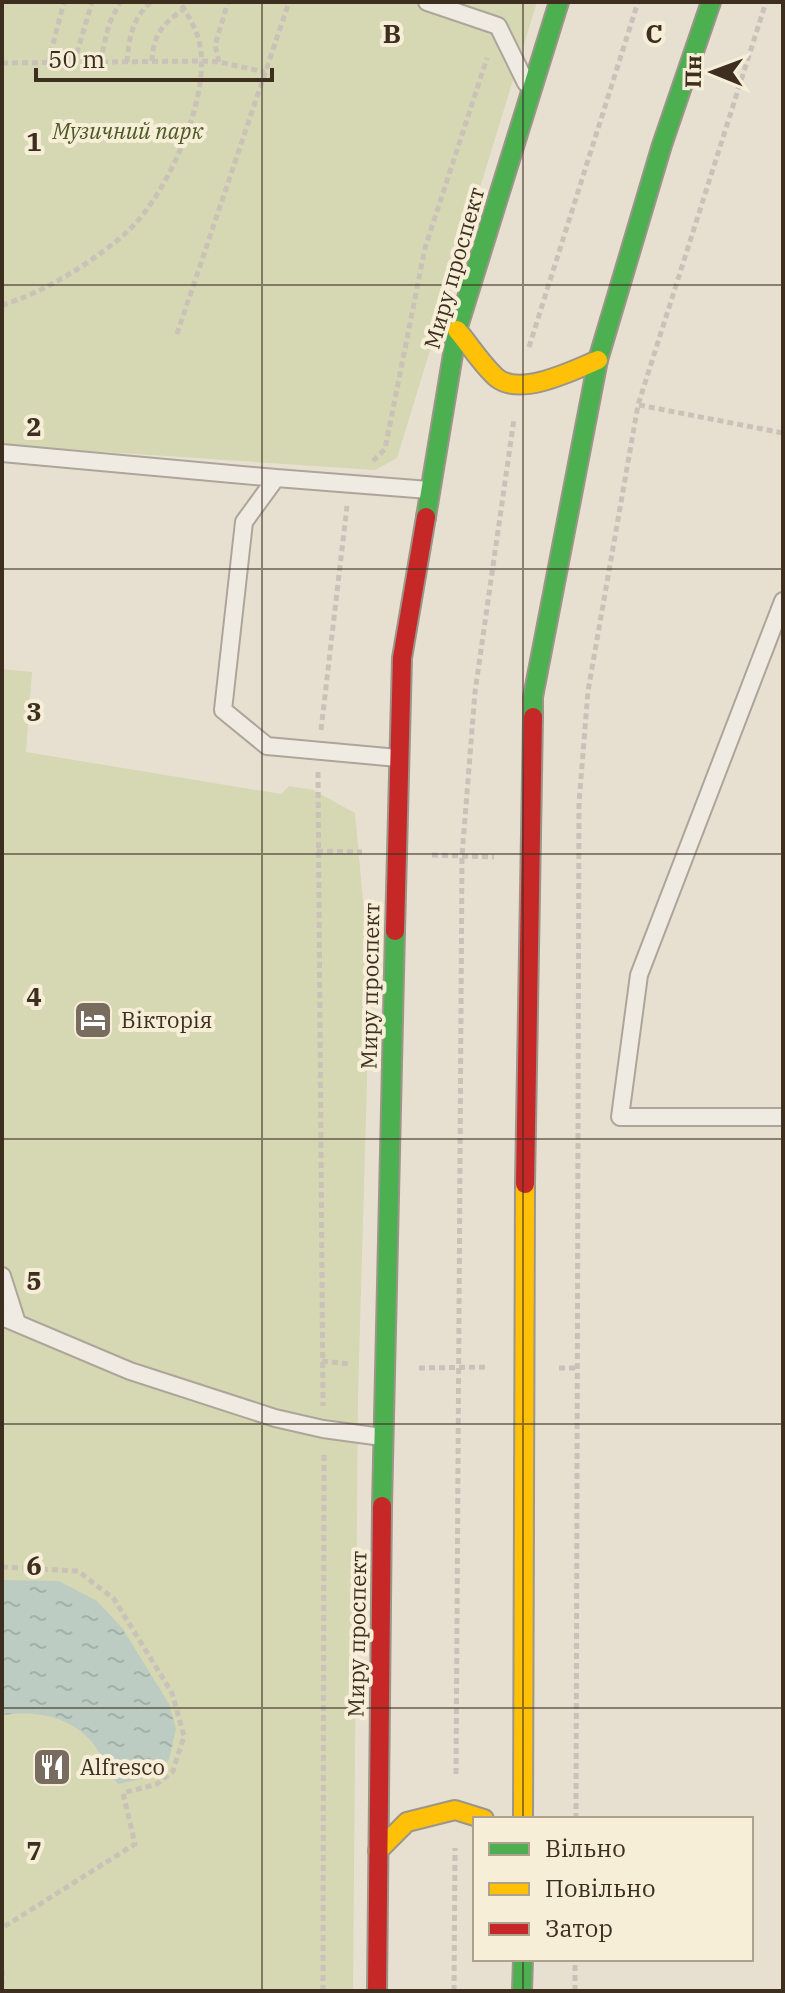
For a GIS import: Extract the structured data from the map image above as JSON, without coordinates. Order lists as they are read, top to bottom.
{
  "streets": {
    "main road": ["Миру проспект"]
  },
  "parks": ["Музичний парк"],
  "places": {
    "hotel": ["Вікторія"],
    "restaurant": ["Alfresco"]
  },
  "legend": ["Вільно", "Повільно", "Затор"],
  "scale_bar": "50 m",
  "north": "left",
  "grid": {
    "columns": ["B", "C"],
    "rows": [
      "1",
      "2",
      "3",
      "4",
      "5",
      "6",
      "7"
    ]
  }
}
